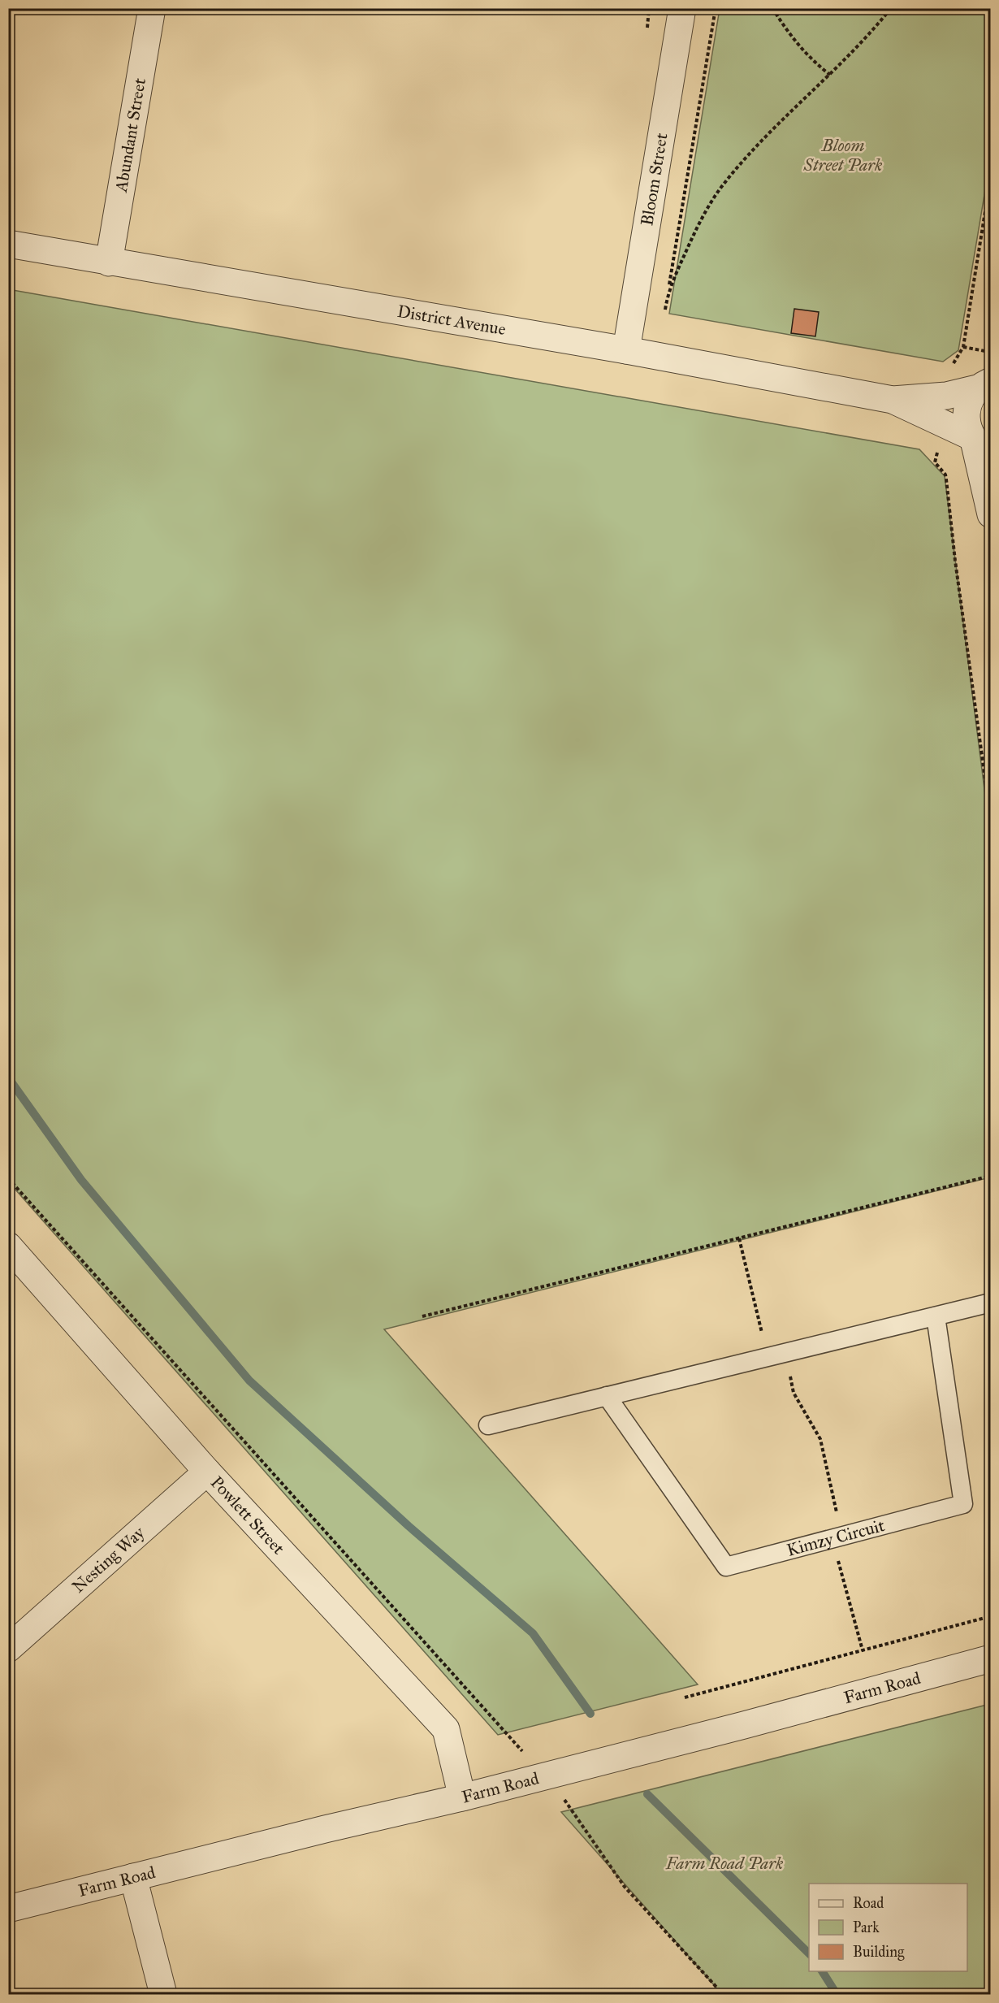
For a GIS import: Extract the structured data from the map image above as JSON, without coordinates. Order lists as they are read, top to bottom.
{
  "streets": {
    "street": [
      "Abundant Street",
      "Bloom Street",
      "District Avenue",
      "Powlett Street",
      "Nesting Way",
      "Farm Road"
    ],
    "lane": ["Kimzy Circuit"]
  },
  "crossings": [
    ["Abundant Street", "District Avenue"],
    ["Bloom Street", "District Avenue"],
    ["Powlett Street", "Nesting Way"],
    ["Powlett Street", "Farm Road"]
  ],
  "parks": ["Bloom Street Park", "Farm Road Park"],
  "legend": ["Road", "Park", "Building"]
}
